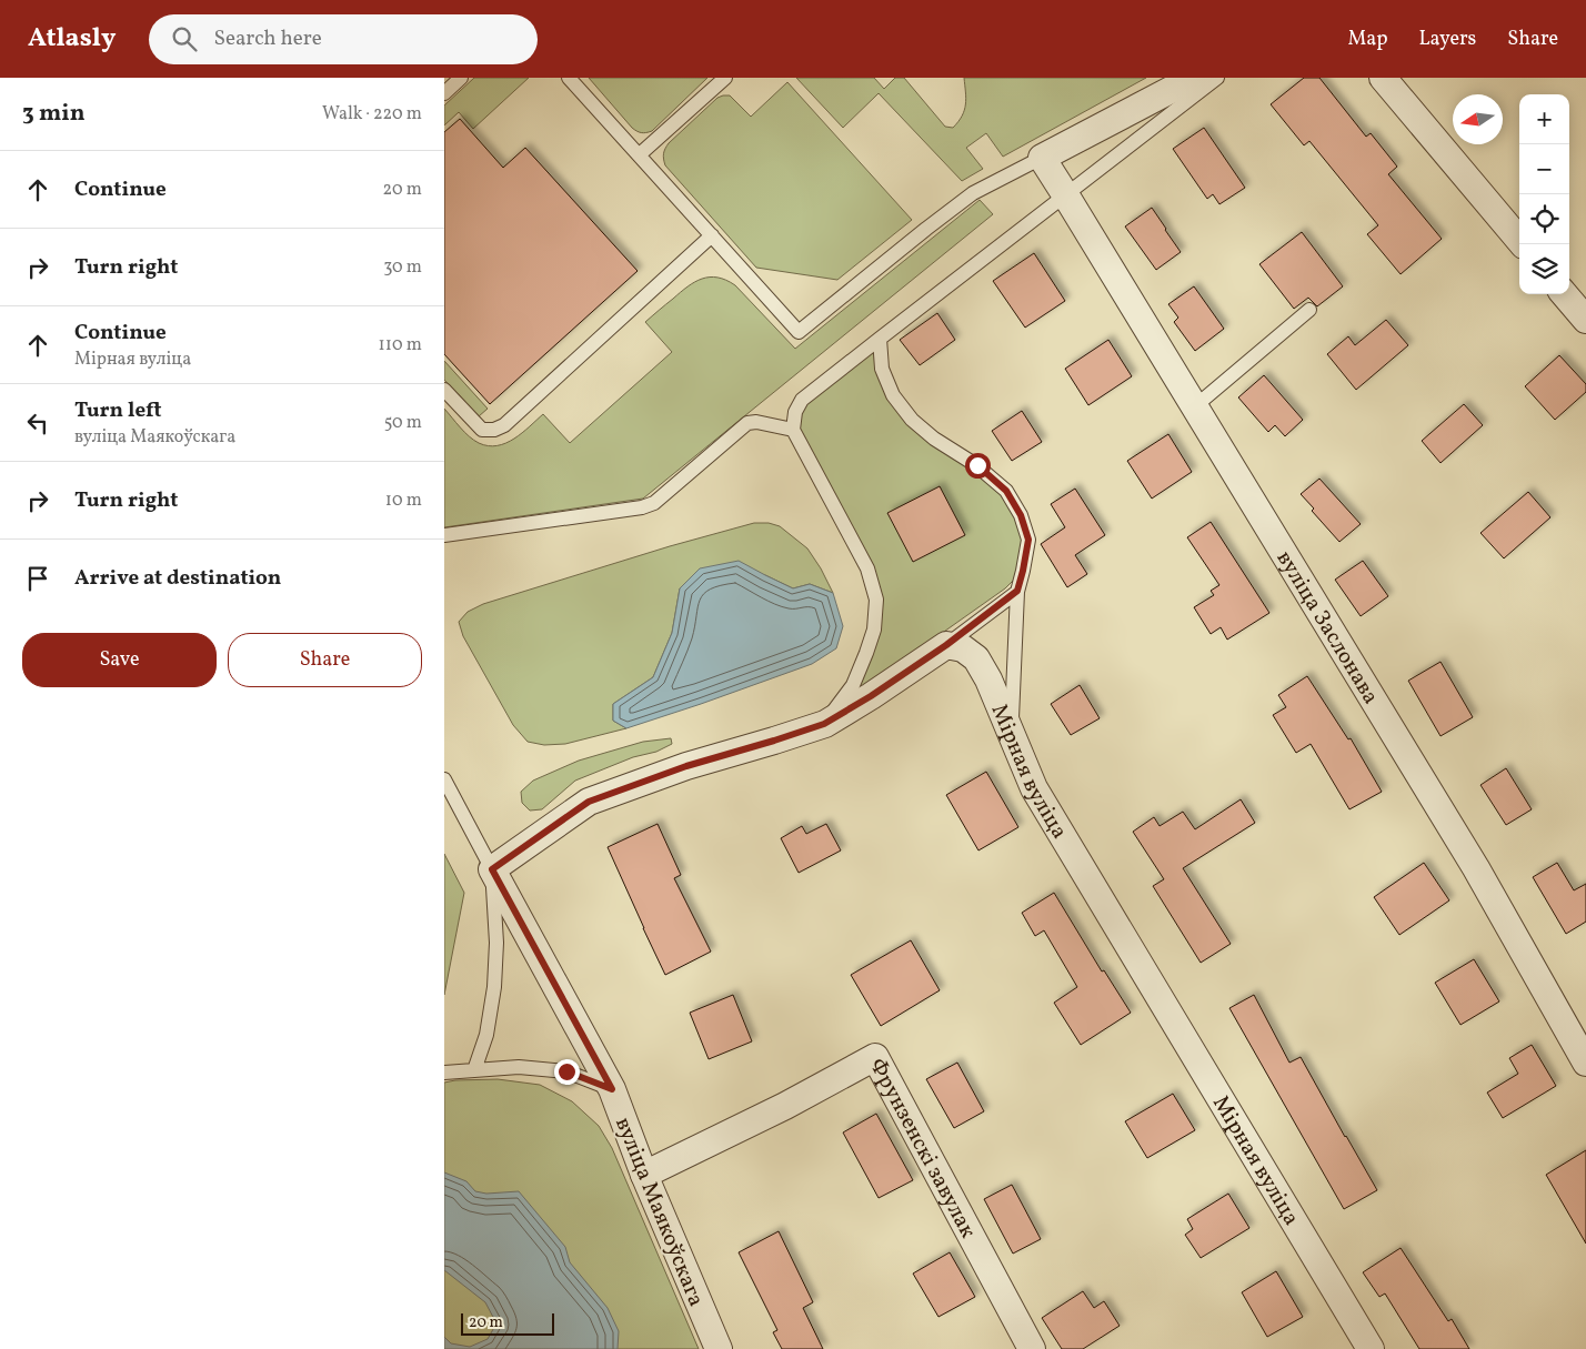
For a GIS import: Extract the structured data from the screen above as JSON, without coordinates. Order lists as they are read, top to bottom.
{
  "streets": {
    "street": [
      "вуліца Заслонава",
      "Мірная вуліца",
      "Фрунзенскі завулак",
      "вуліца Маякоўскага"
    ]
  },
  "crossings": [
    ["Фрунзенскі завулак", "вуліца Маякоўскага"]
  ],
  "scale_bar": "20 m",
  "north": "left",
  "page": {
    "header": "Atlasly",
    "search": "Search here",
    "nav": ["Map", "Layers", "Share"],
    "heading": ["3 min", "Walk · 220 m"],
    "map_buttons": ["+", "−"],
    "list": [
      ["Continue", "20 m"],
      ["Turn right", "30 m"],
      ["Continue", "Мірная вуліца", "110 m"],
      ["Turn left", "вуліца Маякоўскага", "50 m"],
      ["Turn right", "10 m"],
      "Arrive at destination"
    ],
    "buttons": ["Save", "Share"],
    "scale": "20 m"
  }
}
